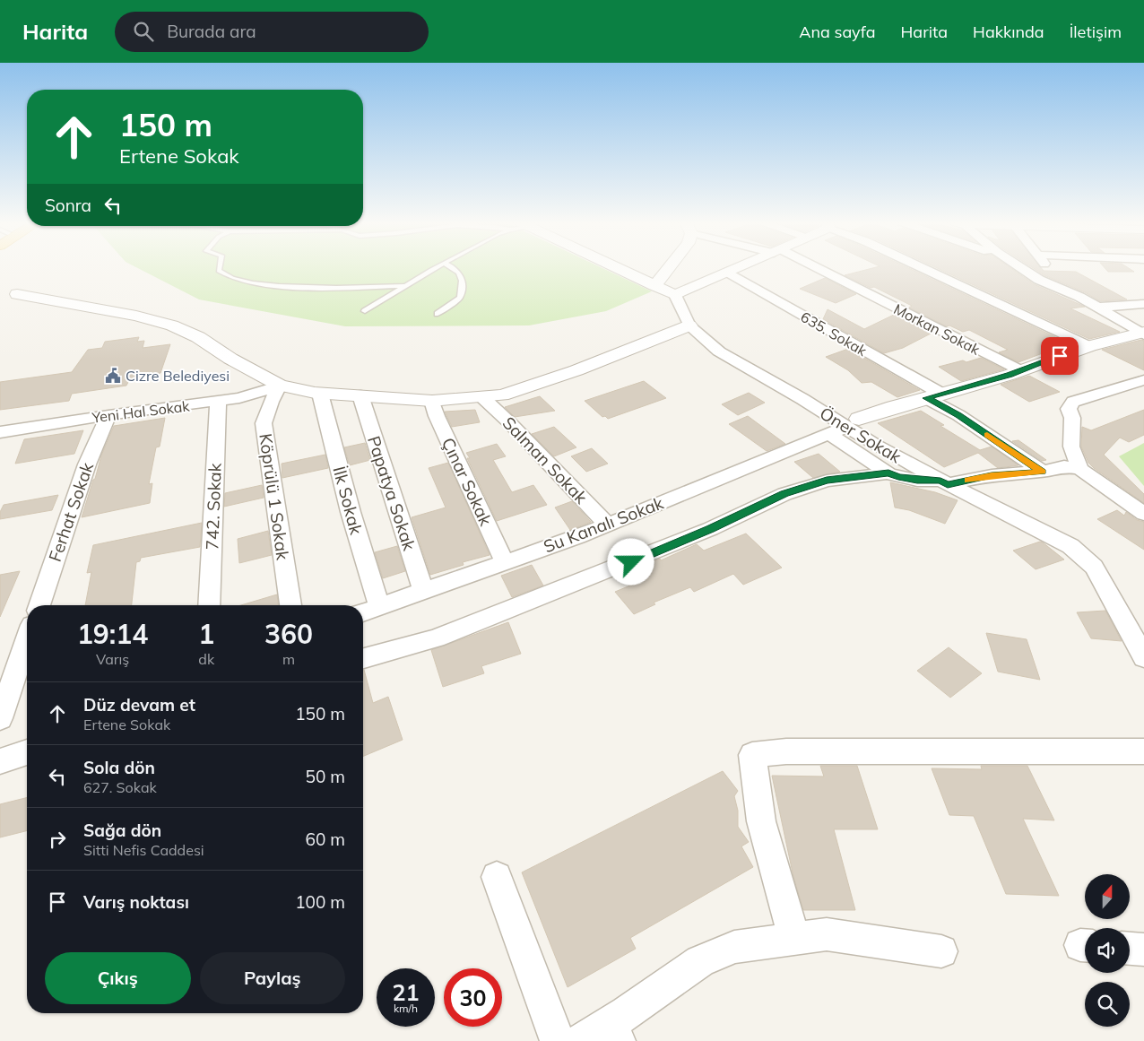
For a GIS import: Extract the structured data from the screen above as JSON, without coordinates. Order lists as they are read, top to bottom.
{
  "streets": {
    "street": [
      "Morkan Sokak",
      "635. Sokak",
      "Yeni Hal Sokak",
      "Öner Sokak",
      "Salman Sokak",
      "Çınar Sokak",
      "Papatya Sokak",
      "Köprülü 1 Sokak",
      "İlk Sokak",
      "742. Sokak",
      "Ferhat Sokak",
      "Su Kanalı Sokak"
    ]
  },
  "crossings": [
    ["Yeni Hal Sokak", "Köprülü 1 Sokak"],
    ["Yeni Hal Sokak", "742. Sokak"],
    ["Yeni Hal Sokak", "Ferhat Sokak"],
    ["Öner Sokak", "Su Kanalı Sokak"],
    ["Salman Sokak", "Su Kanalı Sokak"],
    ["Çınar Sokak", "Su Kanalı Sokak"],
    ["Papatya Sokak", "Su Kanalı Sokak"],
    ["İlk Sokak", "Su Kanalı Sokak"]
  ],
  "places": {
    "public building": ["Cizre Belediyesi"]
  },
  "north": "top",
  "page": {
    "header": "Harita",
    "search": "Burada ara",
    "nav": [
      "Ana sayfa",
      "Harita",
      "Hakkında",
      "İletişim"
    ],
    "turn": ["150 m", "Ertene Sokak"],
    "then": "Sonra",
    "eta": [
      "19:14",
      "Varış",
      "1",
      "dk",
      "360",
      "m"
    ],
    "list": [
      {
        "name": "Düz devam et",
        "note": "Ertene Sokak",
        "value": "150 m"
      },
      {
        "name": "Sola dön",
        "note": "627. Sokak",
        "value": "50 m"
      },
      {
        "name": "Sağa dön",
        "note": "Sitti Nefis Caddesi",
        "value": "60 m"
      },
      {
        "name": "Varış noktası",
        "value": "100 m"
      }
    ],
    "buttons": ["Çıkış", "Paylaş"],
    "speed": "21 km/h",
    "limit": "30"
  }
}
